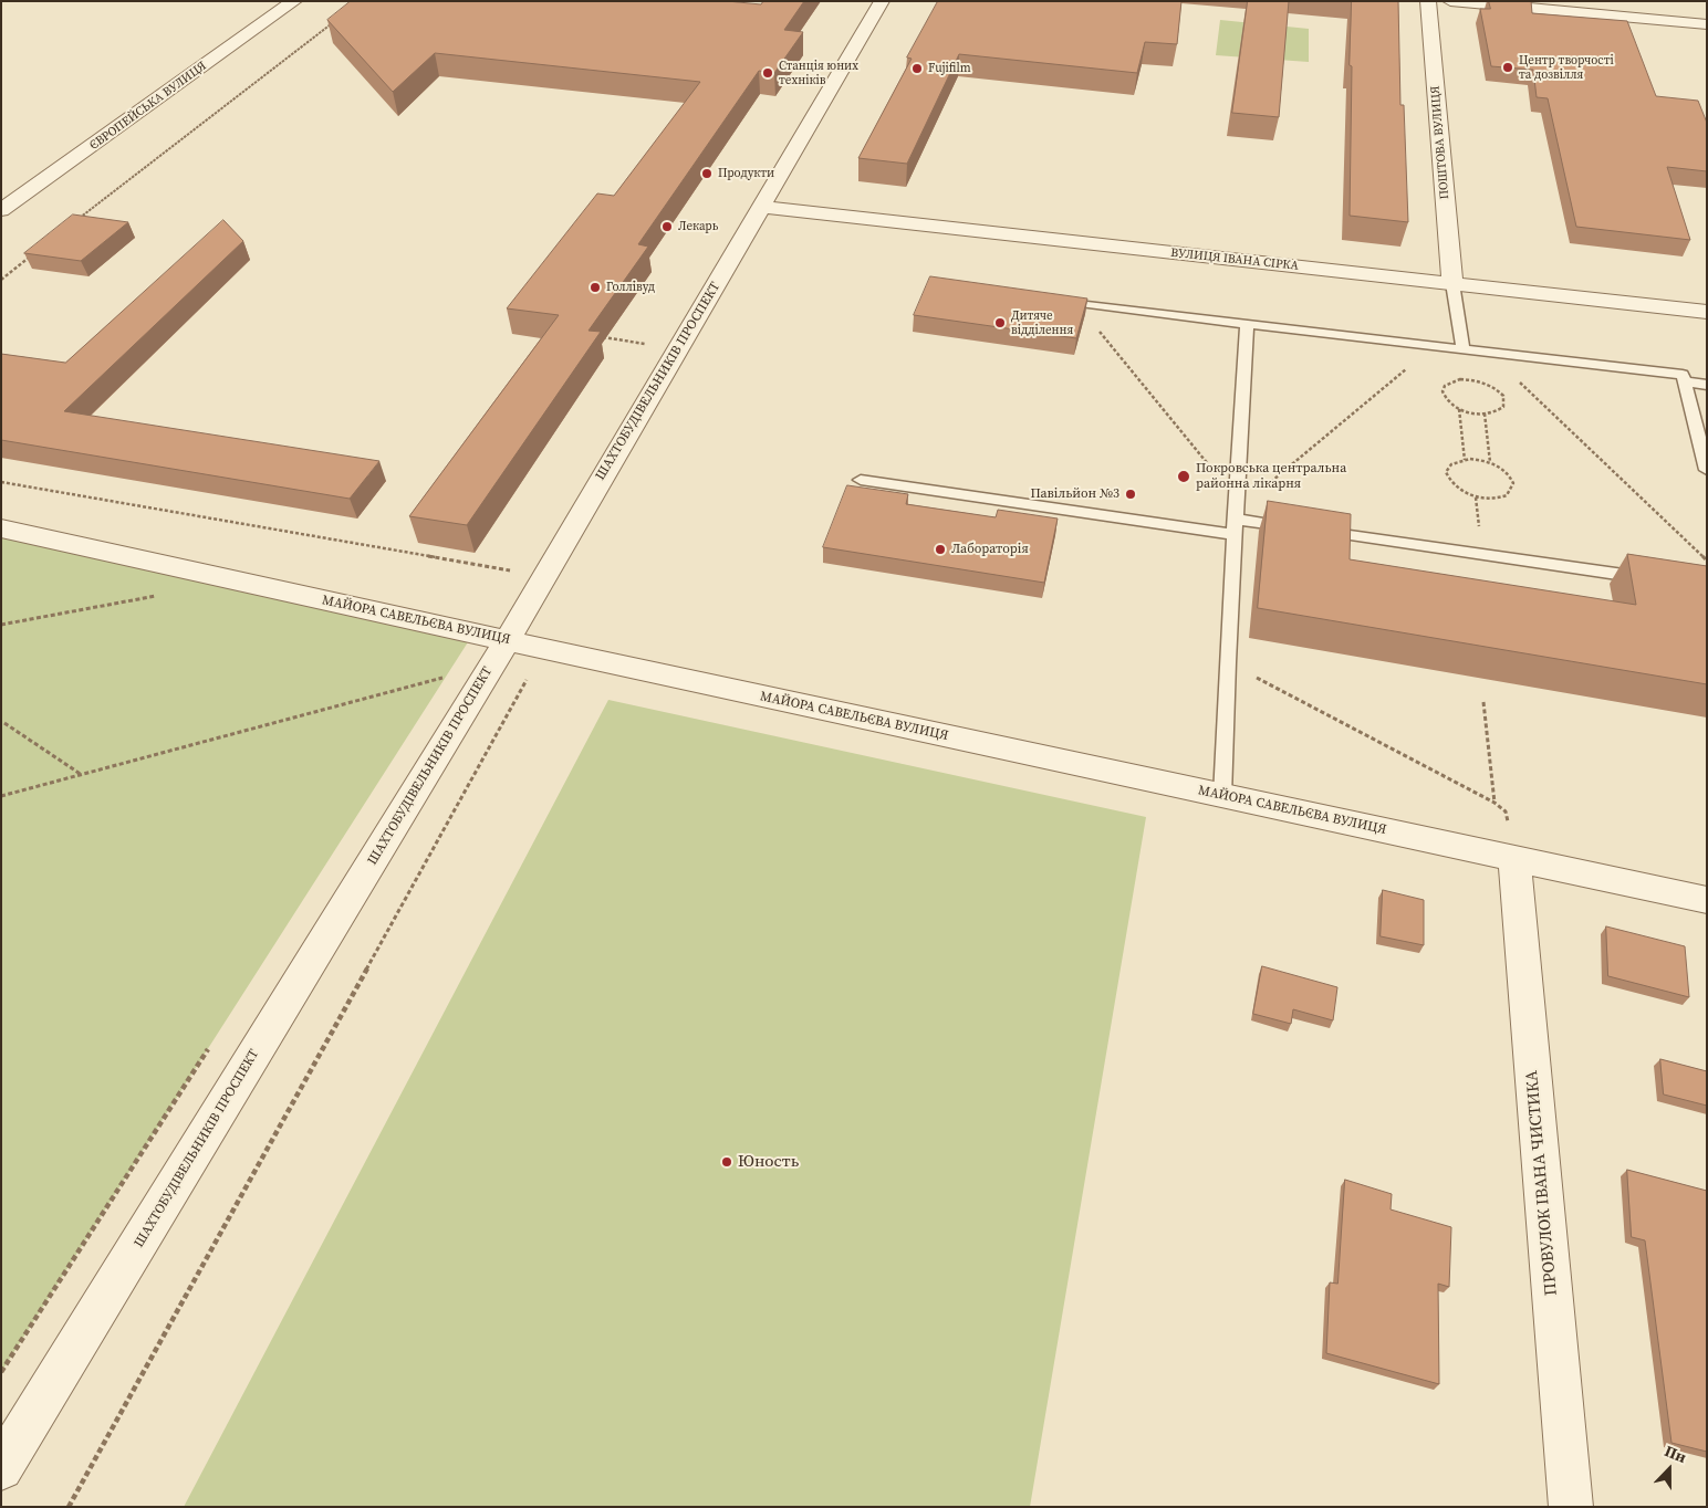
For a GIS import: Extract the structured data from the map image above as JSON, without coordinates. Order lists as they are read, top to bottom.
{
  "streets": {
    "street": [
      "ЄВРОПЕЙСЬКА ВУЛИЦЯ",
      "ПОШТОВА ВУЛИЦЯ",
      "ВУЛИЦЯ ІВАНА СІРКА",
      "ШАХТОБУДІВЕЛЬНИКІВ ПРОСПЕКТ",
      "МАЙОРА САВЕЛЬЄВА ВУЛИЦЯ",
      "ПРОВУЛОК ІВАНА ЧИСТИКА"
    ]
  },
  "crossings": [
    ["ПОШТОВА ВУЛИЦЯ", "ВУЛИЦЯ ІВАНА СІРКА"],
    ["ВУЛИЦЯ ІВАНА СІРКА", "ШАХТОБУДІВЕЛЬНИКІВ ПРОСПЕКТ"],
    ["ШАХТОБУДІВЕЛЬНИКІВ ПРОСПЕКТ", "МАЙОРА САВЕЛЬЄВА ВУЛИЦЯ"],
    ["МАЙОРА САВЕЛЬЄВА ВУЛИЦЯ", "ПРОВУЛОК ІВАНА ЧИСТИКА"]
  ],
  "places": [
    "Центр творчості та дозвілля",
    "Fujifilm",
    "Станція юних техніків",
    "Продукти",
    "Лекарь",
    "Голлівуд",
    "Дитяче відділення",
    "Покровська центральна районна лікарня",
    "Павільйон №3",
    "Лабораторія",
    "Юность"
  ],
  "north": "top"
}
